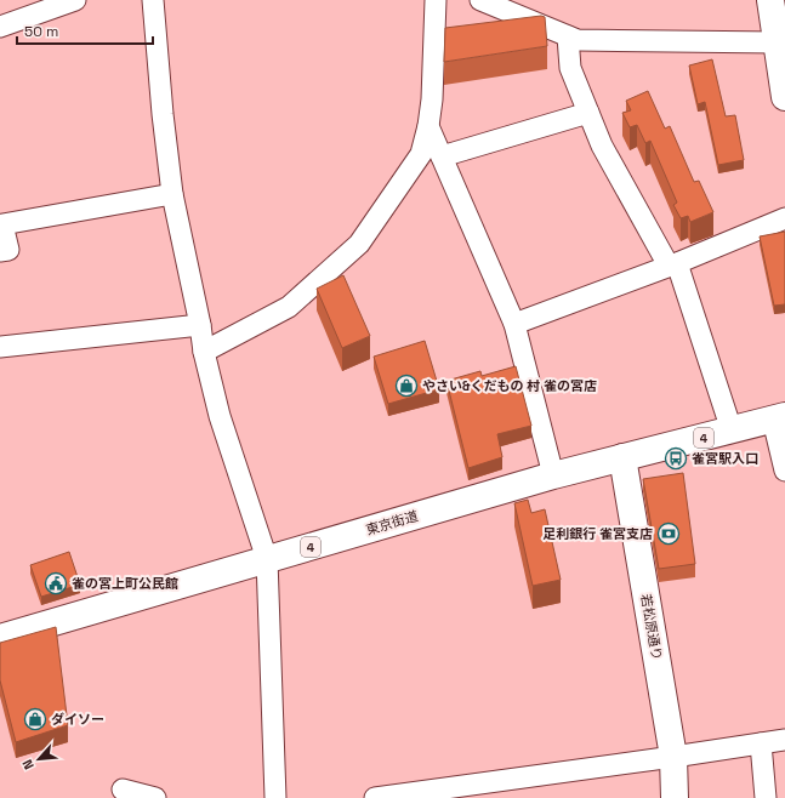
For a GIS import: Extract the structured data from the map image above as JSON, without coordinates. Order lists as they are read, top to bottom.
{
  "streets": {
    "main road": ["4", "東京街道", "若松原通り"]
  },
  "crossings": [
    ["東京街道", "若松原通り"]
  ],
  "places": {
    "shop": ["やさい&くだもの 村 雀の宮店", "ダイソー"],
    "bus stop": ["雀宮駅入口"],
    "bank": ["足利銀行 雀宮支店"],
    "public building": ["雀の宮上町公民館"]
  },
  "scale_bar": "50 m",
  "north": "bottom left"
}
